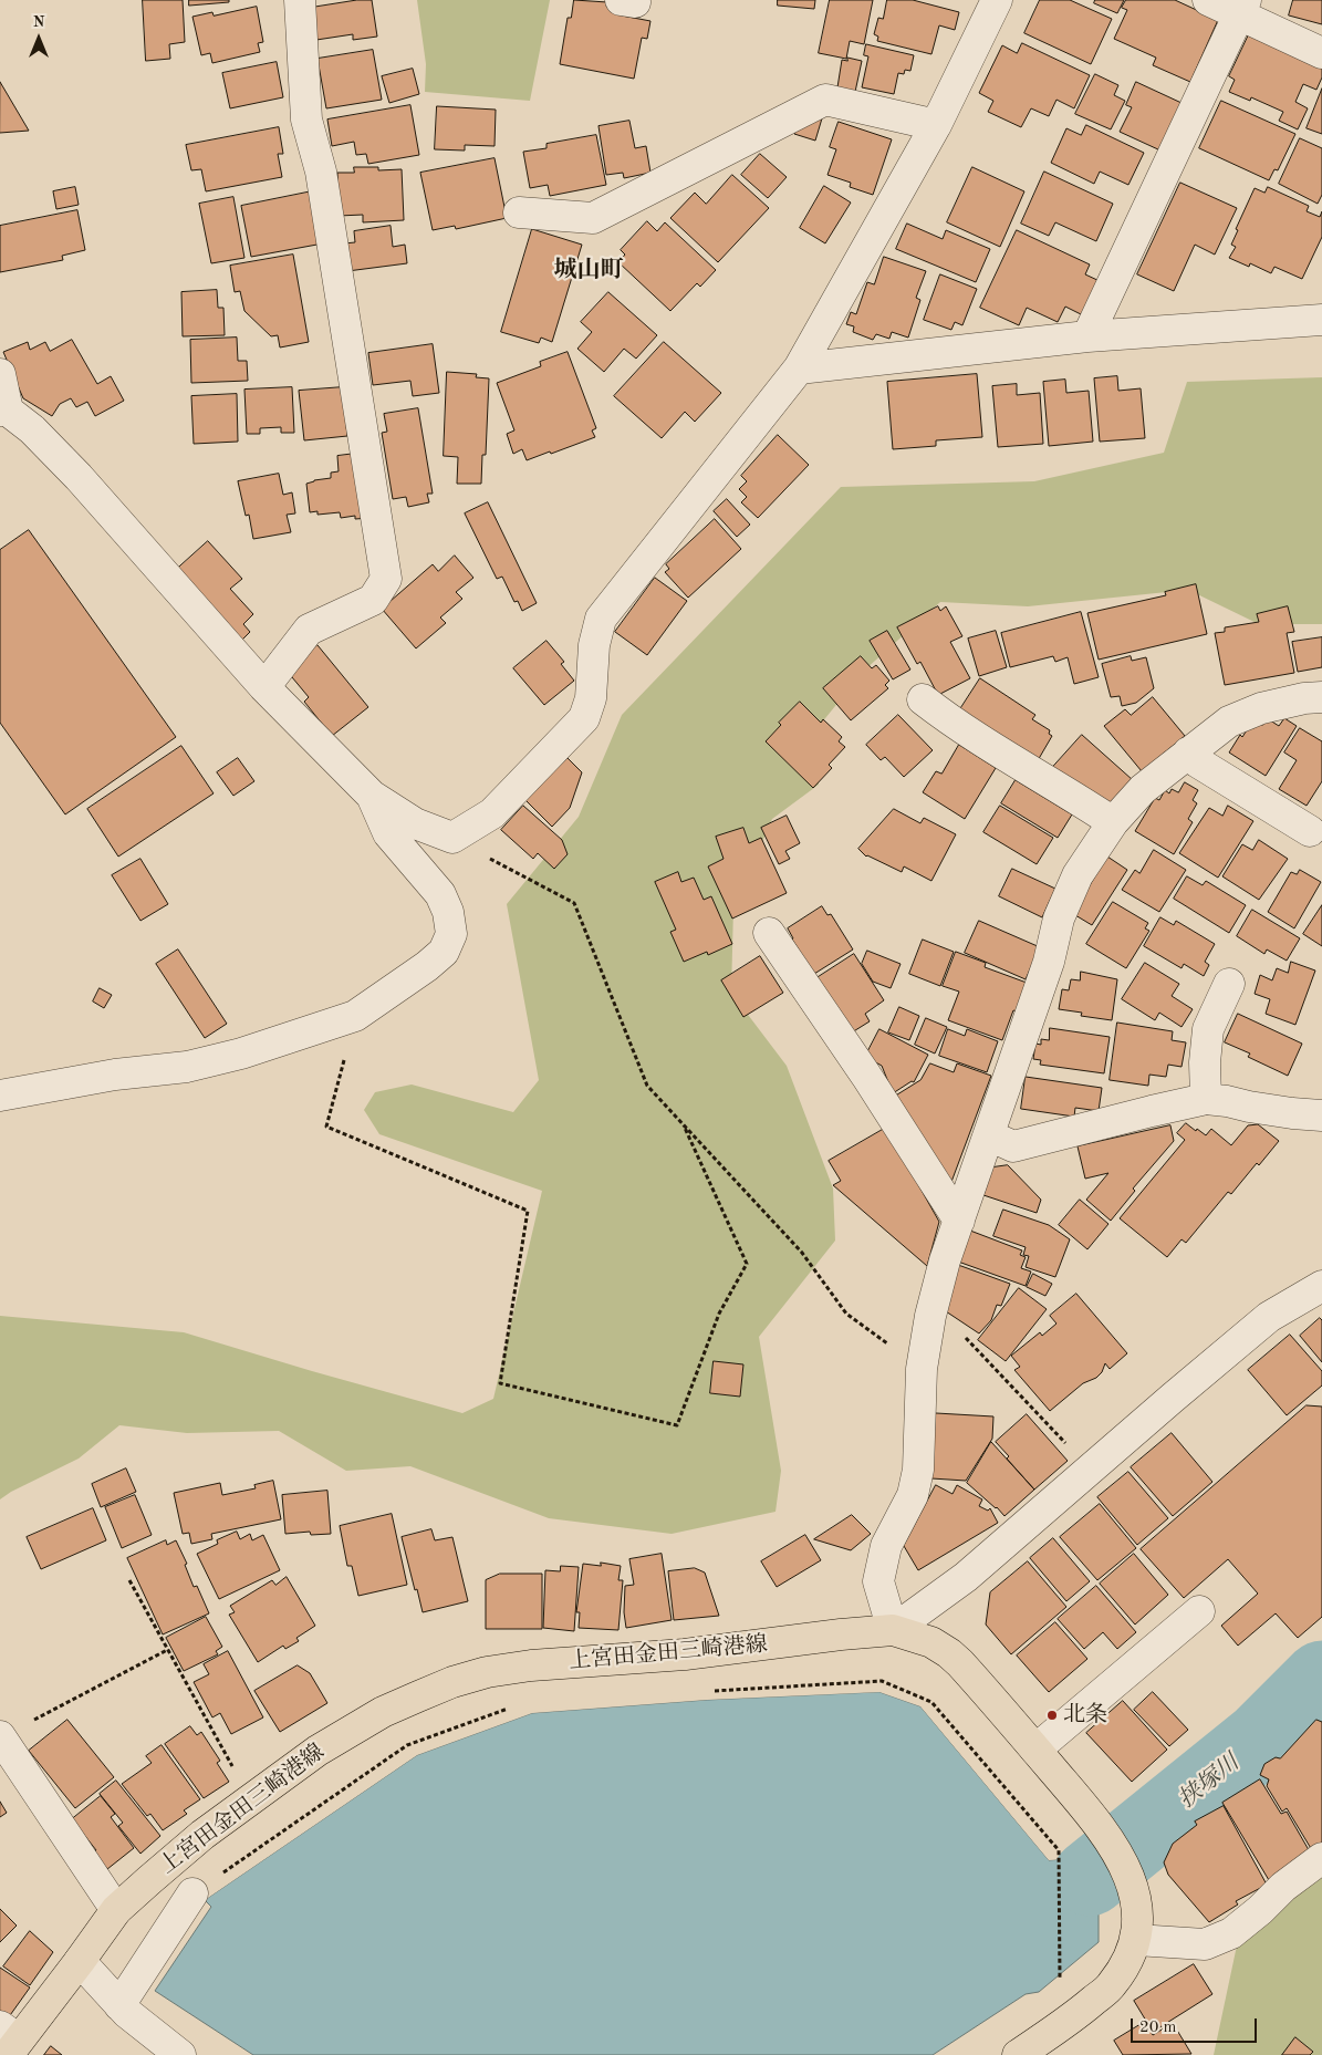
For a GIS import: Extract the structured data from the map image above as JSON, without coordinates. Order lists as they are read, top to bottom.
{
  "streets": {
    "main road": ["上宮田金田三崎港線"]
  },
  "districts": ["城山町"],
  "water": ["挟塚川"],
  "places": ["北条"],
  "scale_bar": "20 m",
  "north": "top"
}
